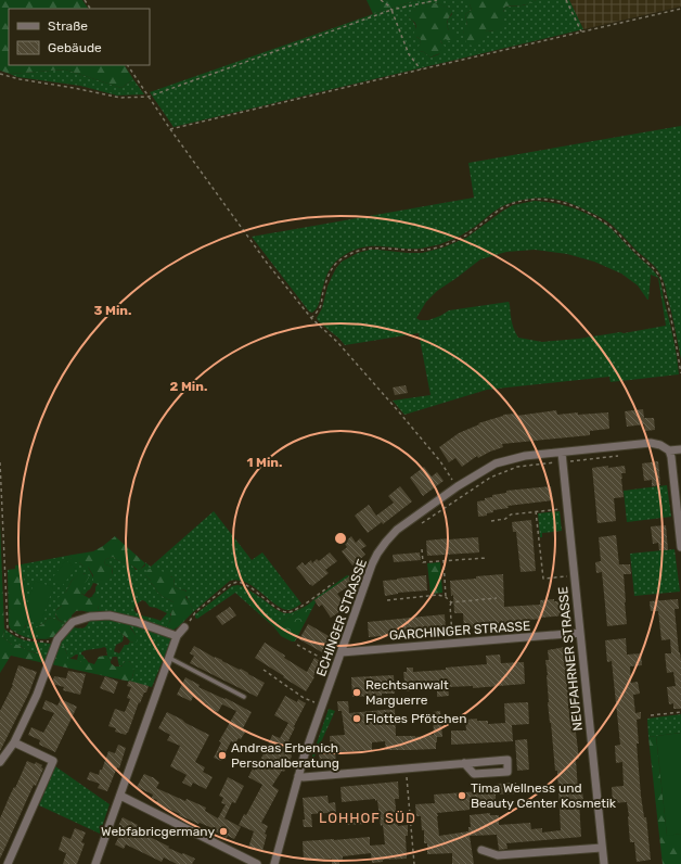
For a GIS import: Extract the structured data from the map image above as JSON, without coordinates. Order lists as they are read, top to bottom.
{
  "streets": {
    "street": ["ECHINGER STRASSE", "GARCHINGER STRASSE", "NEUFAHRNER STRASSE"]
  },
  "crossings": [
    ["ECHINGER STRASSE", "GARCHINGER STRASSE"],
    ["ECHINGER STRASSE", "NEUFAHRNER STRASSE"],
    ["GARCHINGER STRASSE", "NEUFAHRNER STRASSE"]
  ],
  "districts": ["LOHHOF SÜD"],
  "places": [
    "Rechtsanwalt Marguerre",
    "Flottes Pfötchen",
    "Andreas Erbenich Personalberatung",
    "Tima Wellness und Beauty Center Kosmetik",
    "Webfabricgermany"
  ],
  "legend": ["Straße", "Gebäude"],
  "rings": ["3 Min.", "2 Min.", "1 Min."]
}
